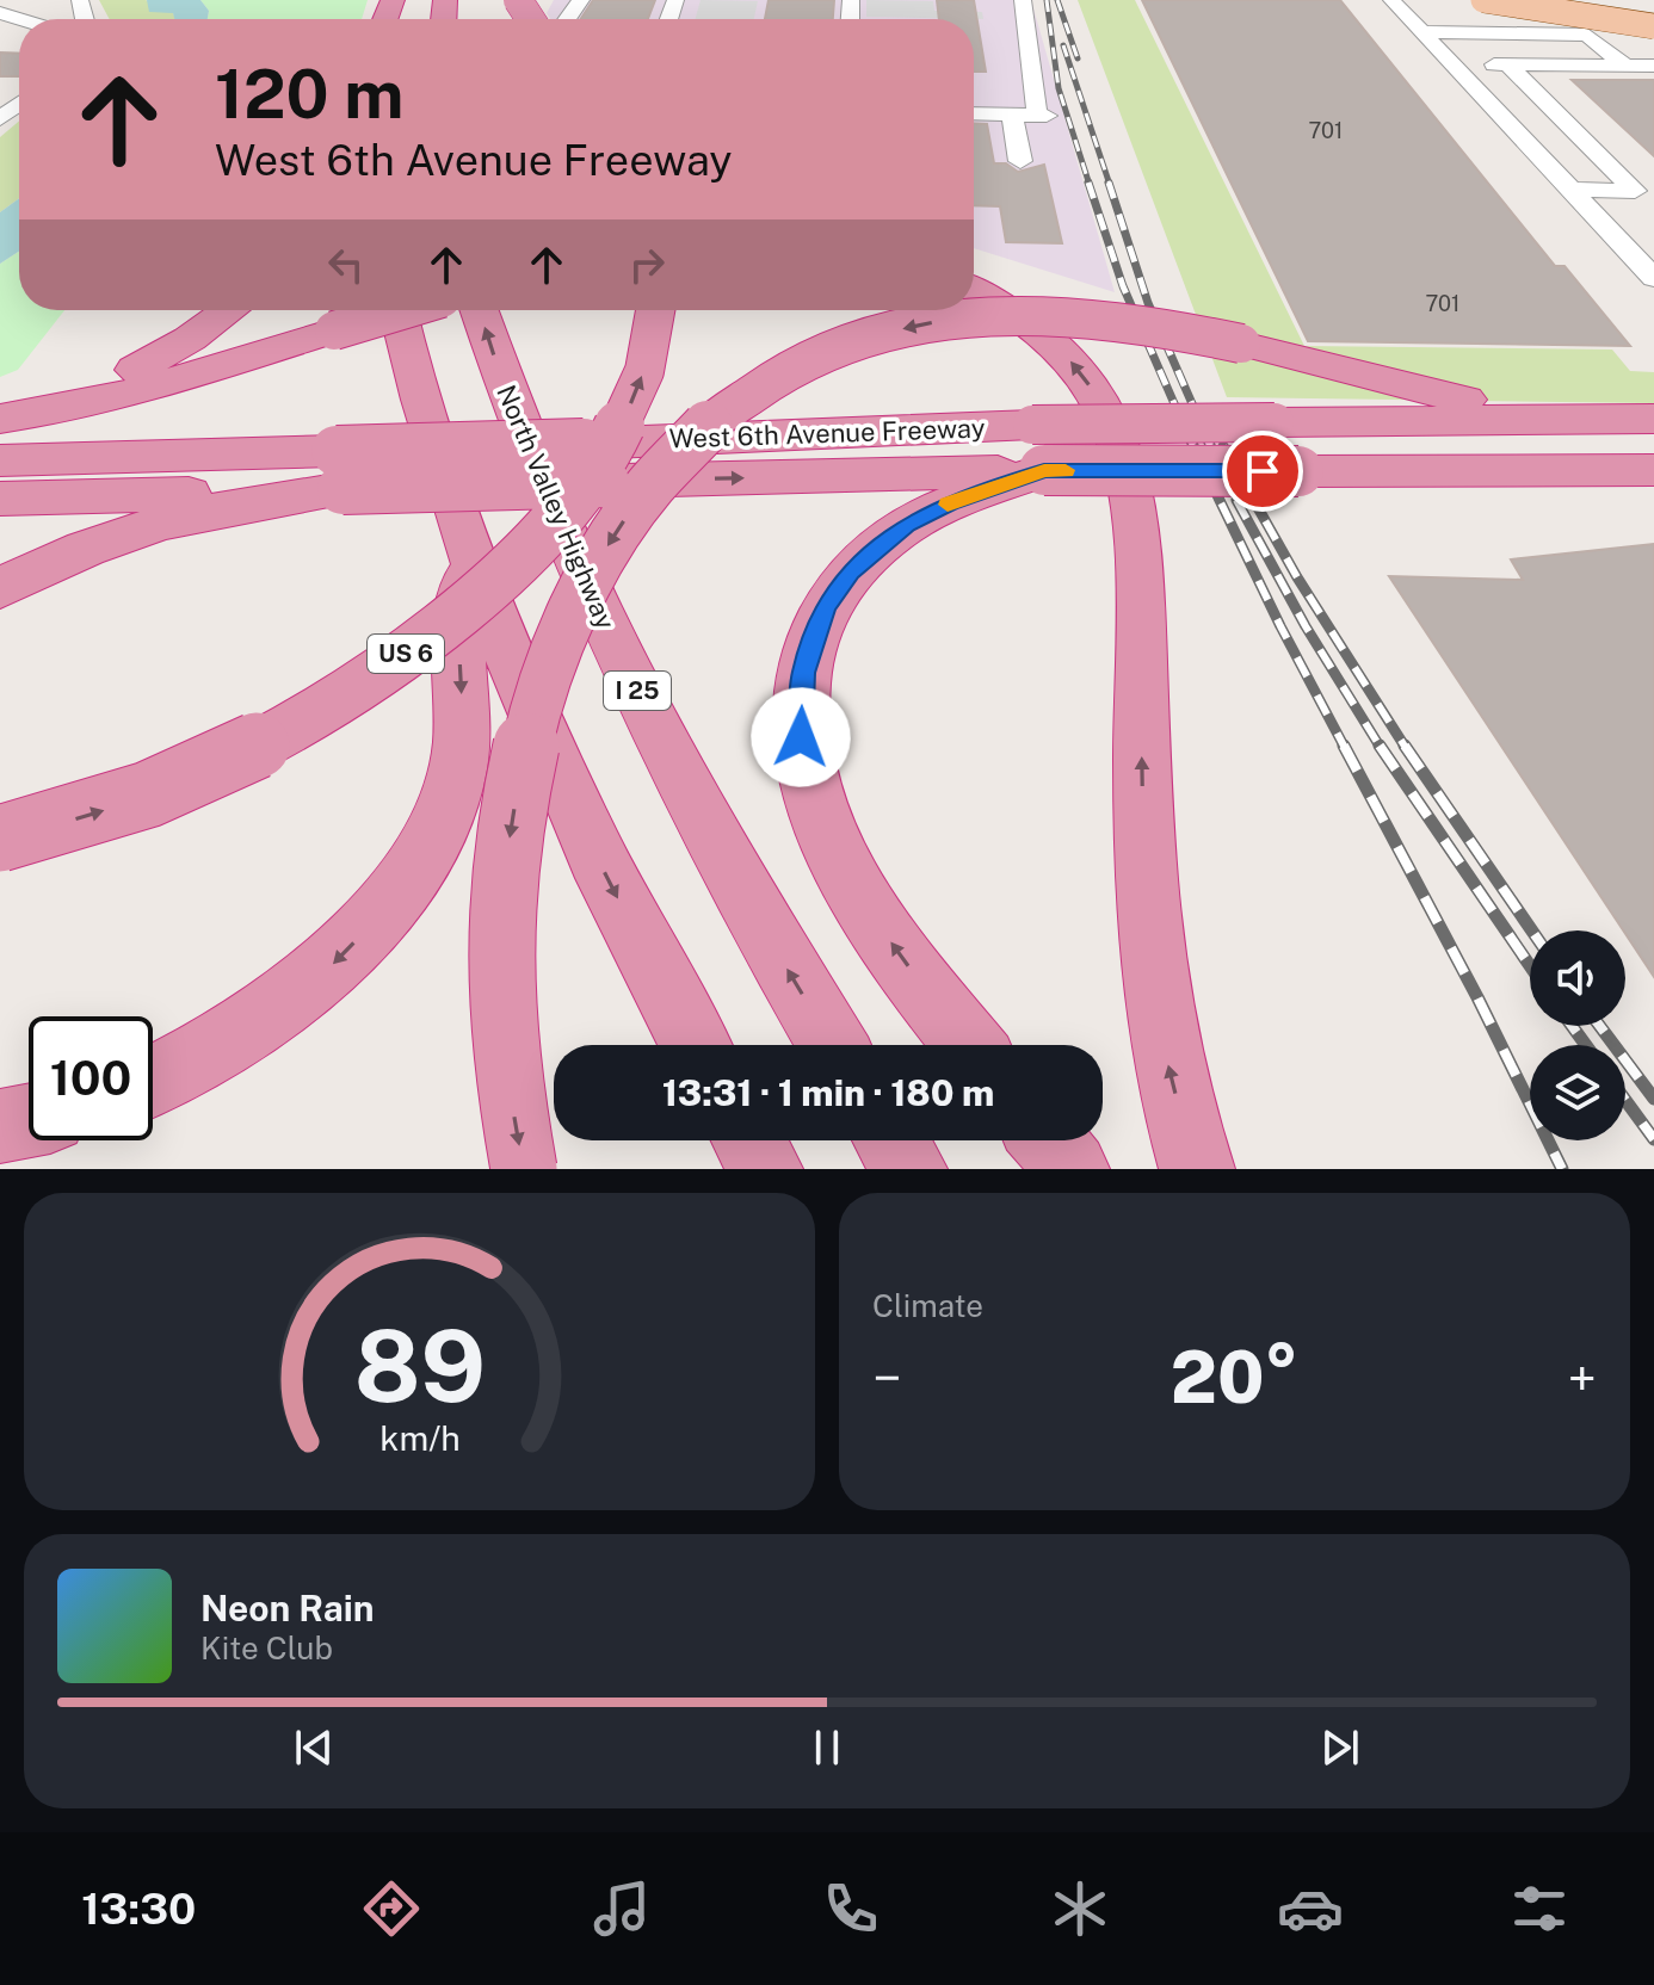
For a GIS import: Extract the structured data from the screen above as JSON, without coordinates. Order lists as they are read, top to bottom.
{
  "streets": {
    "highway": [
      "West 6th Avenue Freeway",
      "North Valley Highway",
      "US 6",
      "I 25"
    ]
  },
  "house_numbers": ["701", "701"],
  "page": {
    "turn": ["120 m", "West 6th Avenue Freeway"],
    "limit": "100",
    "trip": "13:31 · 1 min · 180 m",
    "tile": "Climate",
    "heat": ["−", "20°", "+"],
    "song": ["Neon Rain", "Kite Club"],
    "tabs": "13:30",
    "gauge": ["89", "km/h"]
  }
}
